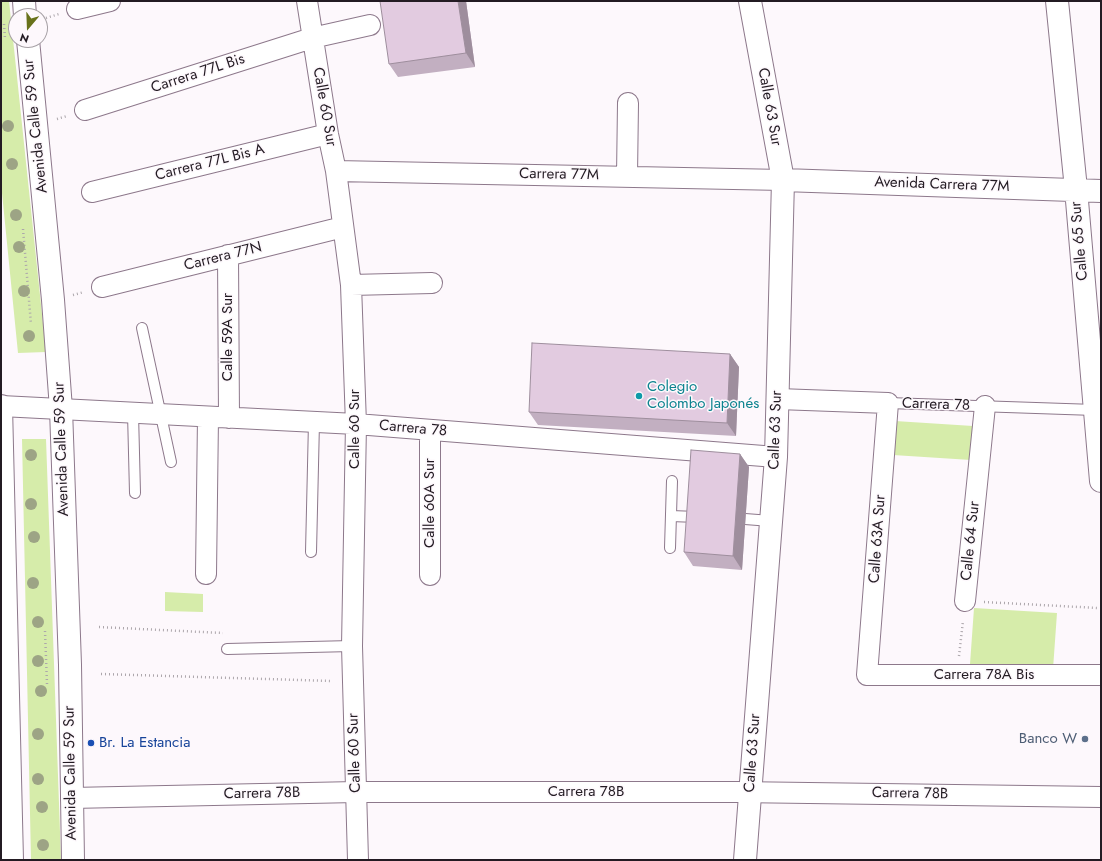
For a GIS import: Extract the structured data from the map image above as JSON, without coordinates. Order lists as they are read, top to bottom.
{
  "streets": {
    "main road": [
      "Calle 63 Sur",
      "Avenida Calle 59 Sur",
      "Avenida Carrera 77M",
      "Calle 65 Sur"
    ],
    "street": [
      "Carrera 77L Bis",
      "Calle 60 Sur",
      "Carrera 77L Bis A",
      "Carrera 77M",
      "Carrera 77N",
      "Calle 59A Sur",
      "Carrera 78",
      "Calle 60A Sur",
      "Calle 63A Sur",
      "Calle 64 Sur",
      "Carrera 78A Bis",
      "Carrera 78B"
    ]
  },
  "crossings": [
    ["Carrera 77L Bis", "Calle 60 Sur"],
    ["Calle 60 Sur", "Carrera 77L Bis A"],
    ["Calle 60 Sur", "Carrera 77M"],
    ["Calle 60 Sur", "Carrera 77N"],
    ["Calle 60 Sur", "Carrera 78"],
    ["Calle 60 Sur", "Carrera 78B"],
    ["Calle 63 Sur", "Carrera 77M"],
    ["Calle 63 Sur", "Avenida Carrera 77M"],
    ["Calle 63 Sur", "Carrera 78"],
    ["Calle 63 Sur", "Carrera 78B"],
    ["Avenida Calle 59 Sur", "Carrera 78"],
    ["Avenida Calle 59 Sur", "Carrera 78B"],
    ["Carrera 77M", "Avenida Carrera 77M"],
    ["Avenida Carrera 77M", "Calle 65 Sur"],
    ["Calle 65 Sur", "Carrera 78"],
    ["Carrera 77N", "Calle 59A Sur"],
    ["Calle 59A Sur", "Carrera 78"],
    ["Carrera 78", "Calle 60A Sur"],
    ["Carrera 78", "Calle 63A Sur"],
    ["Carrera 78", "Calle 64 Sur"],
    ["Calle 63A Sur", "Carrera 78A Bis"],
    ["Calle 64 Sur", "Carrera 78A Bis"]
  ],
  "places": ["Colegio Colombo Japonés", "Banco W", "Br. La Estancia"],
  "north": "bottom"
}
